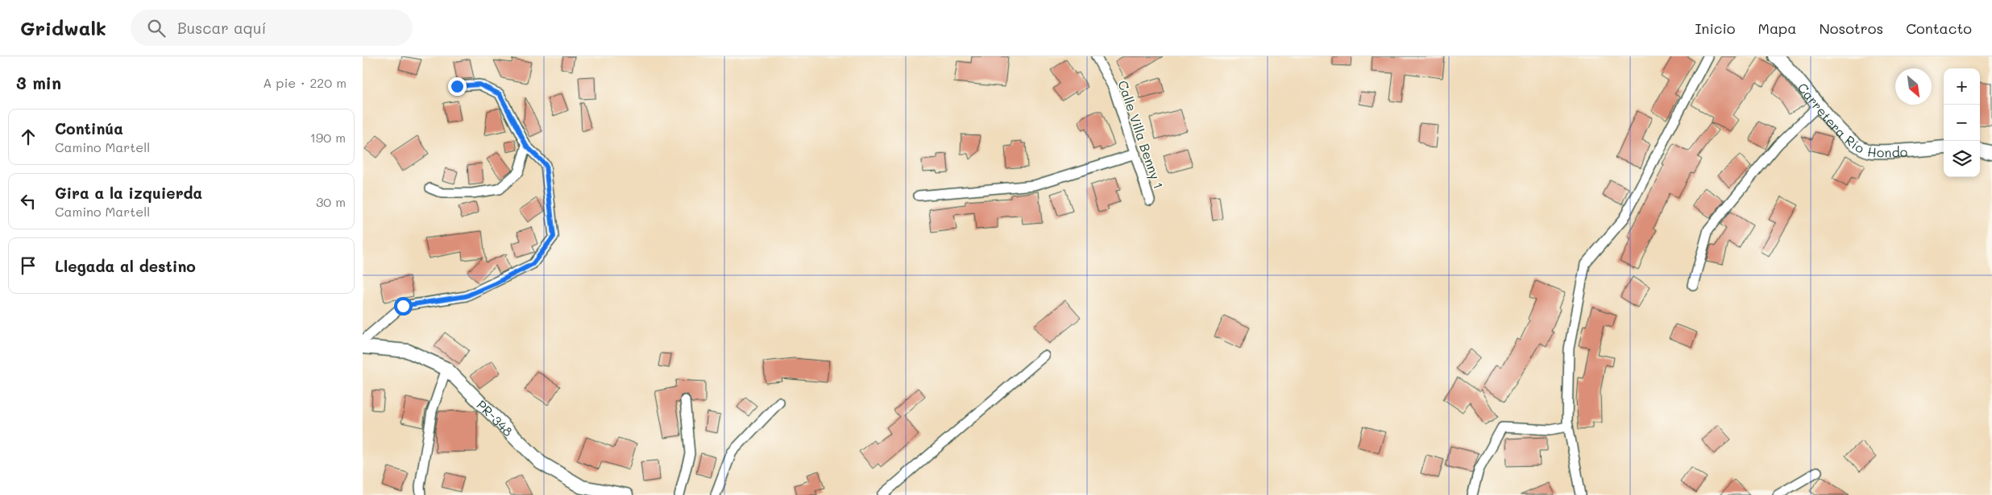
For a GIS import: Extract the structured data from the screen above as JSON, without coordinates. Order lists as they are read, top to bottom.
{
  "streets": {
    "street": ["Carretera Río Hondo", "Calle Villa Benny 1", "PR-348"]
  },
  "north": "bottom right",
  "page": {
    "header": "Gridwalk",
    "search": "Buscar aquí",
    "nav": [
      "Inicio",
      "Mapa",
      "Nosotros",
      "Contacto"
    ],
    "heading": ["3 min", "A pie · 220 m"],
    "map_buttons": ["+", "−"],
    "list": [
      ["Continúa", "Camino Martell", "190 m"],
      ["Gira a la izquierda", "Camino Martell", "30 m"],
      "Llegada al destino"
    ]
  }
}
